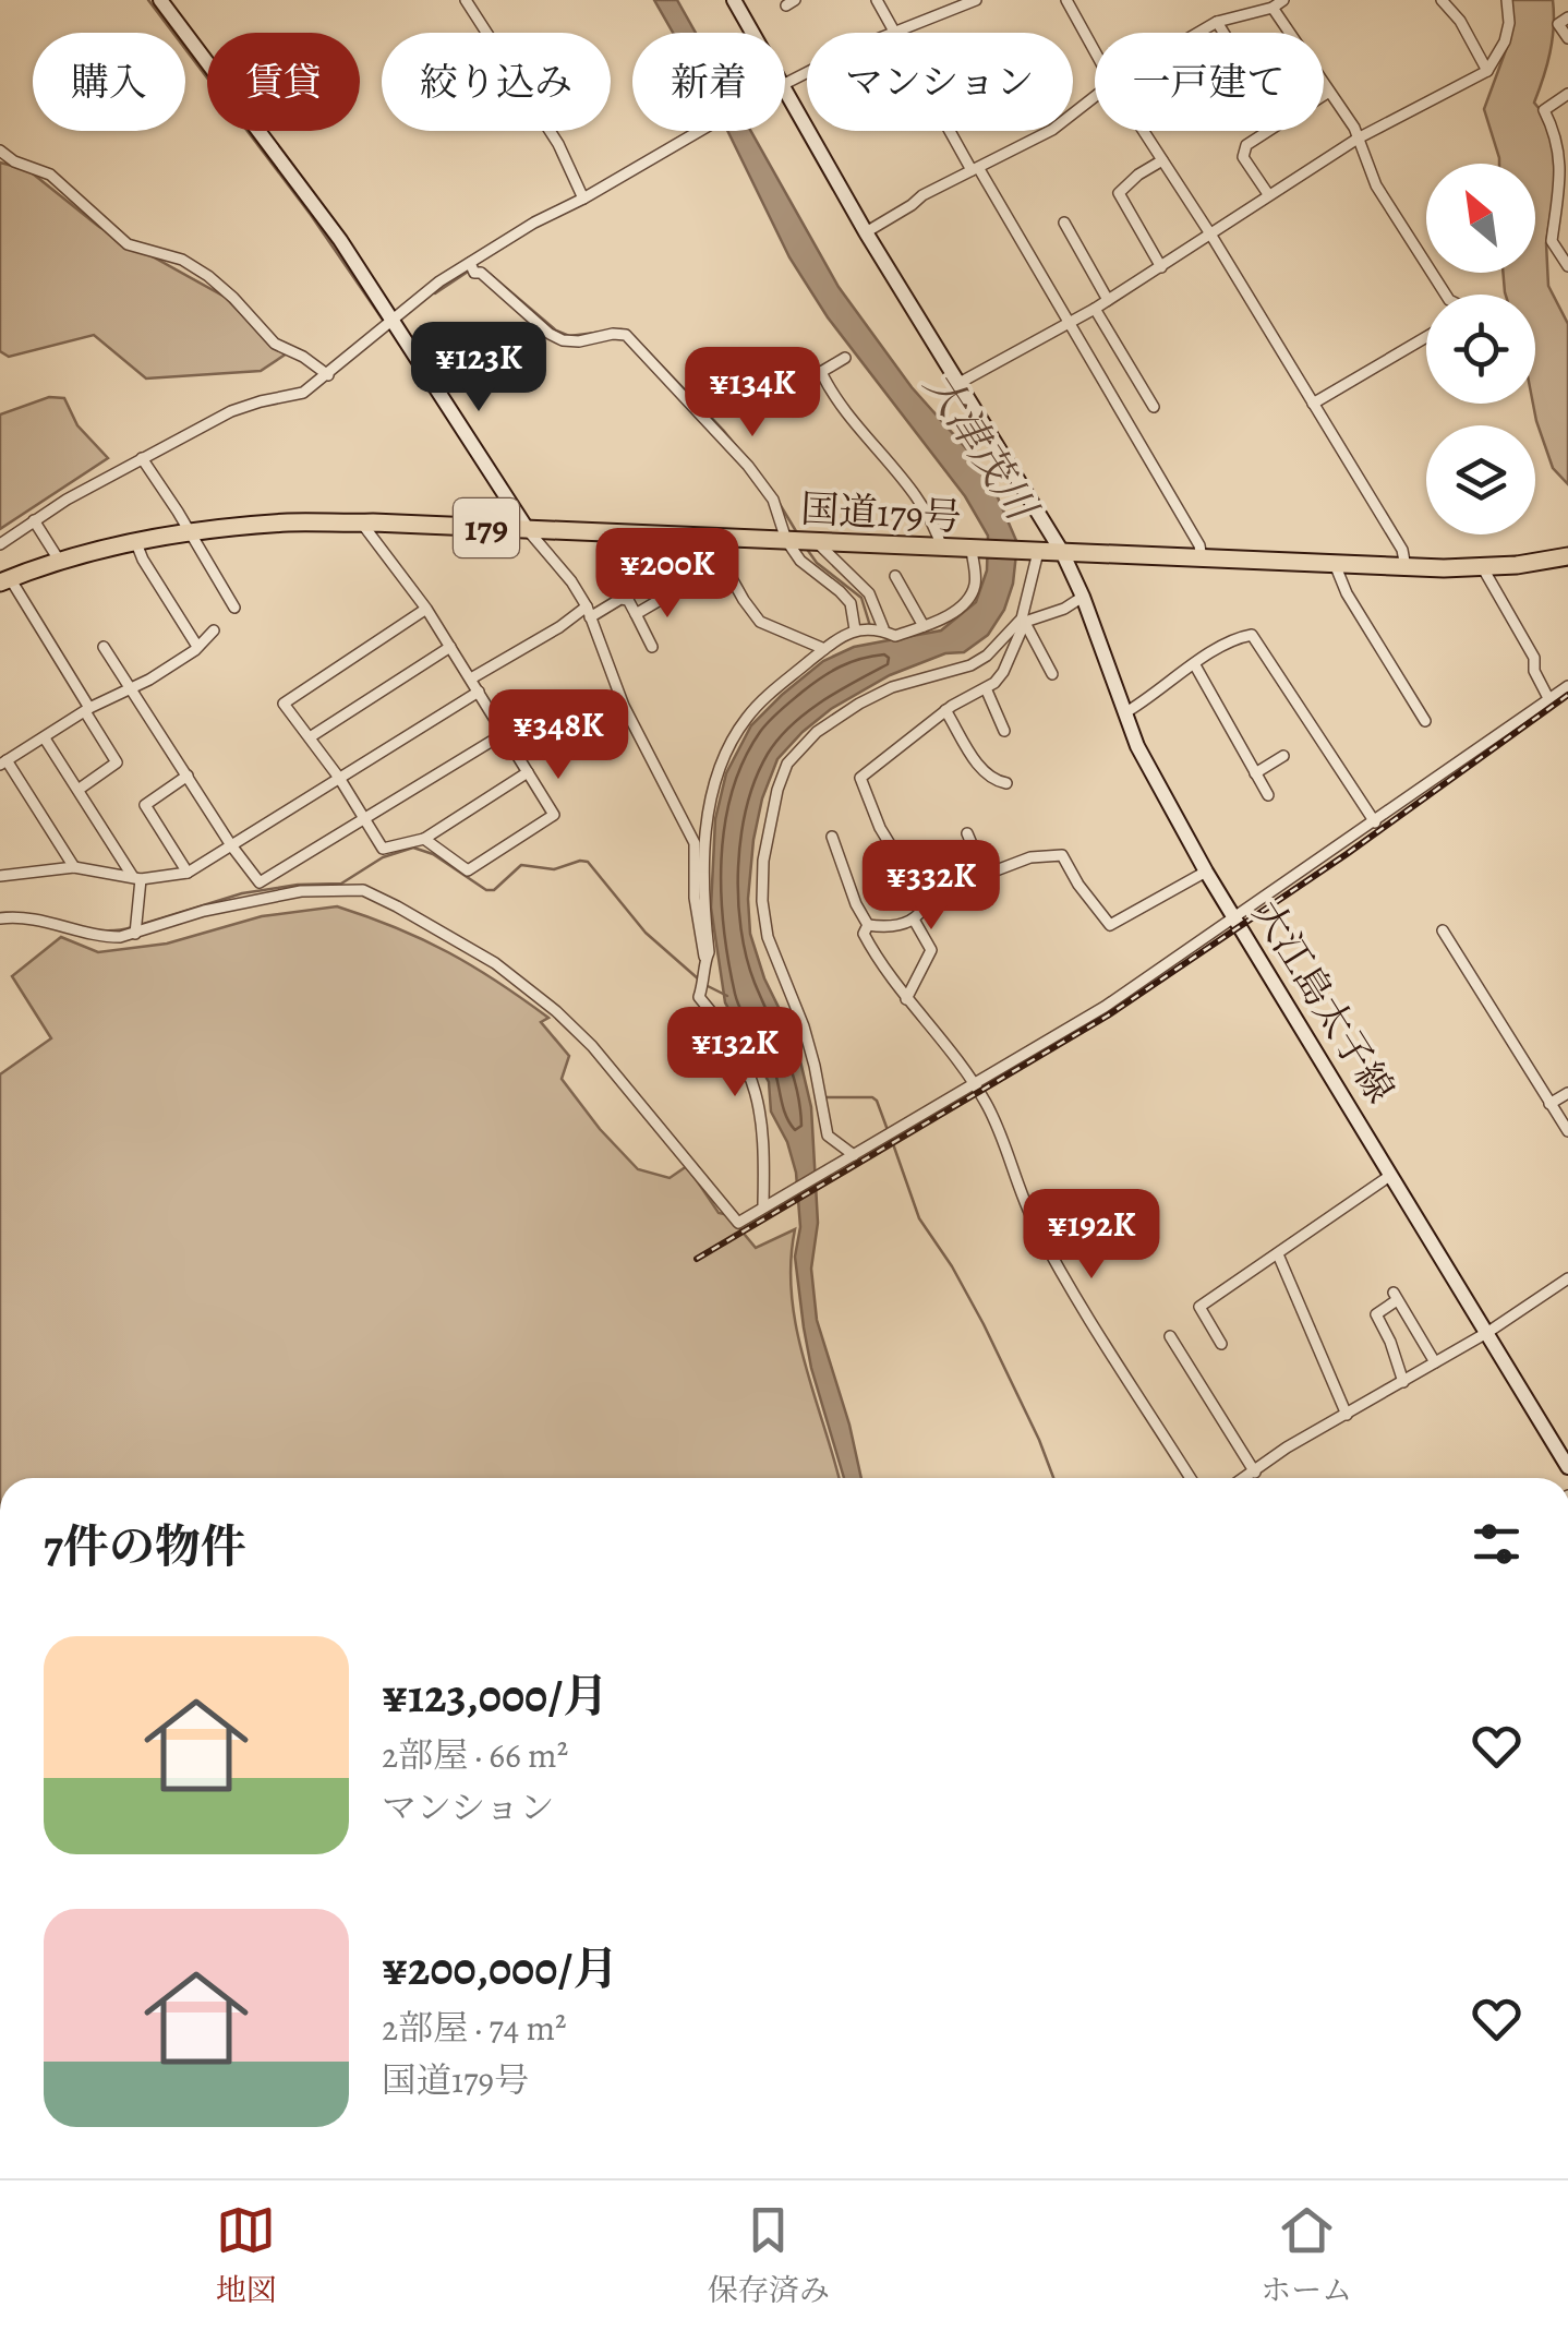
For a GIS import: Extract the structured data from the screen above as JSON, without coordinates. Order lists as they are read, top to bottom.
{
  "streets": {
    "highway": ["国道179号", "179"],
    "main road": ["大江島太子線"]
  },
  "crossings": [
    ["国道179号", "大江島太子線"]
  ],
  "water": ["大津茂川"],
  "north": "top left",
  "page": {
    "chip": [
      "購入",
      "賃貸",
      "絞り込み",
      "新着",
      "マンション",
      "一戸建て"
    ],
    "price": [
      "¥123K",
      "¥134K",
      "¥200K",
      "¥348K",
      "¥332K",
      "¥132K",
      "¥192K"
    ],
    "heading": "7件の物件",
    "list": [
      {
        "name": "¥123,000/月",
        "note": "2部屋 · 66 m² · マンション"
      },
      {
        "name": "¥200,000/月",
        "note": "2部屋 · 74 m² · 国道179号"
      }
    ],
    "tabs": ["地図", "保存済み", "ホーム"]
  }
}
